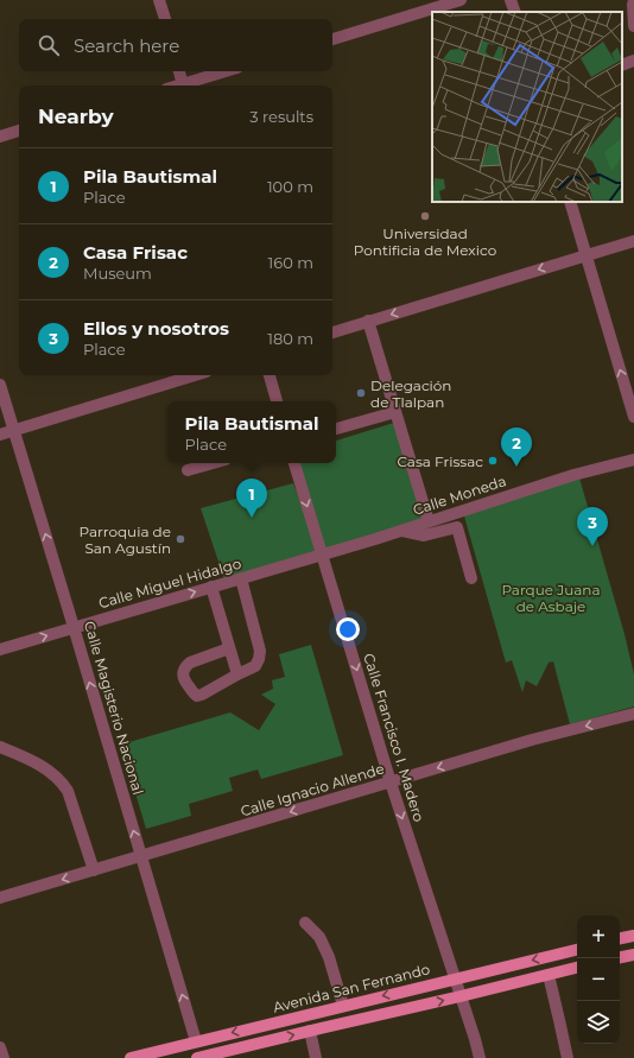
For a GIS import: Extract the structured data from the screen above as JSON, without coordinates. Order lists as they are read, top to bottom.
{
  "streets": {
    "main road": ["Avenida San Fernando"],
    "street": [
      "Calle Moneda",
      "Calle Miguel Hidalgo",
      "Calle Magisterio Nacional",
      "Calle Francisco I. Madero",
      "Calle Ignacio Allende"
    ]
  },
  "crossings": [
    ["Calle Moneda", "Calle Miguel Hidalgo"],
    ["Calle Moneda", "Calle Francisco I. Madero"],
    ["Calle Miguel Hidalgo", "Calle Magisterio Nacional"],
    ["Calle Miguel Hidalgo", "Calle Francisco I. Madero"],
    ["Calle Magisterio Nacional", "Calle Ignacio Allende"],
    ["Calle Magisterio Nacional", "Avenida San Fernando"],
    ["Calle Francisco I. Madero", "Calle Ignacio Allende"],
    ["Calle Francisco I. Madero", "Avenida San Fernando"]
  ],
  "one_way": [
    "Calle Miguel Hidalgo",
    "Calle Magisterio Nacional",
    "Calle Francisco I. Madero",
    "Calle Ignacio Allende"
  ],
  "parks": ["Parque Juana de Asbaje"],
  "places": [
    "Universidad Pontificia de Mexico",
    "Delegación de Tlalpan",
    "Casa Frissac",
    "Parroquia de San Agustín"
  ],
  "page": {
    "search": "Search here",
    "heading": ["Nearby", "3 results"],
    "list": [
      {
        "mark": "1",
        "name": "Pila Bautismal",
        "note": "Place",
        "value": "100 m"
      },
      {
        "mark": "2",
        "name": "Casa Frisac",
        "note": "Museum",
        "value": "160 m"
      },
      {
        "mark": "3",
        "name": "Ellos y nosotros",
        "note": "Place",
        "value": "180 m"
      }
    ],
    "popup": ["Pila Bautismal", "Place"],
    "pins": ["2", "1", "3"],
    "map_buttons": ["+", "−"]
  }
}
